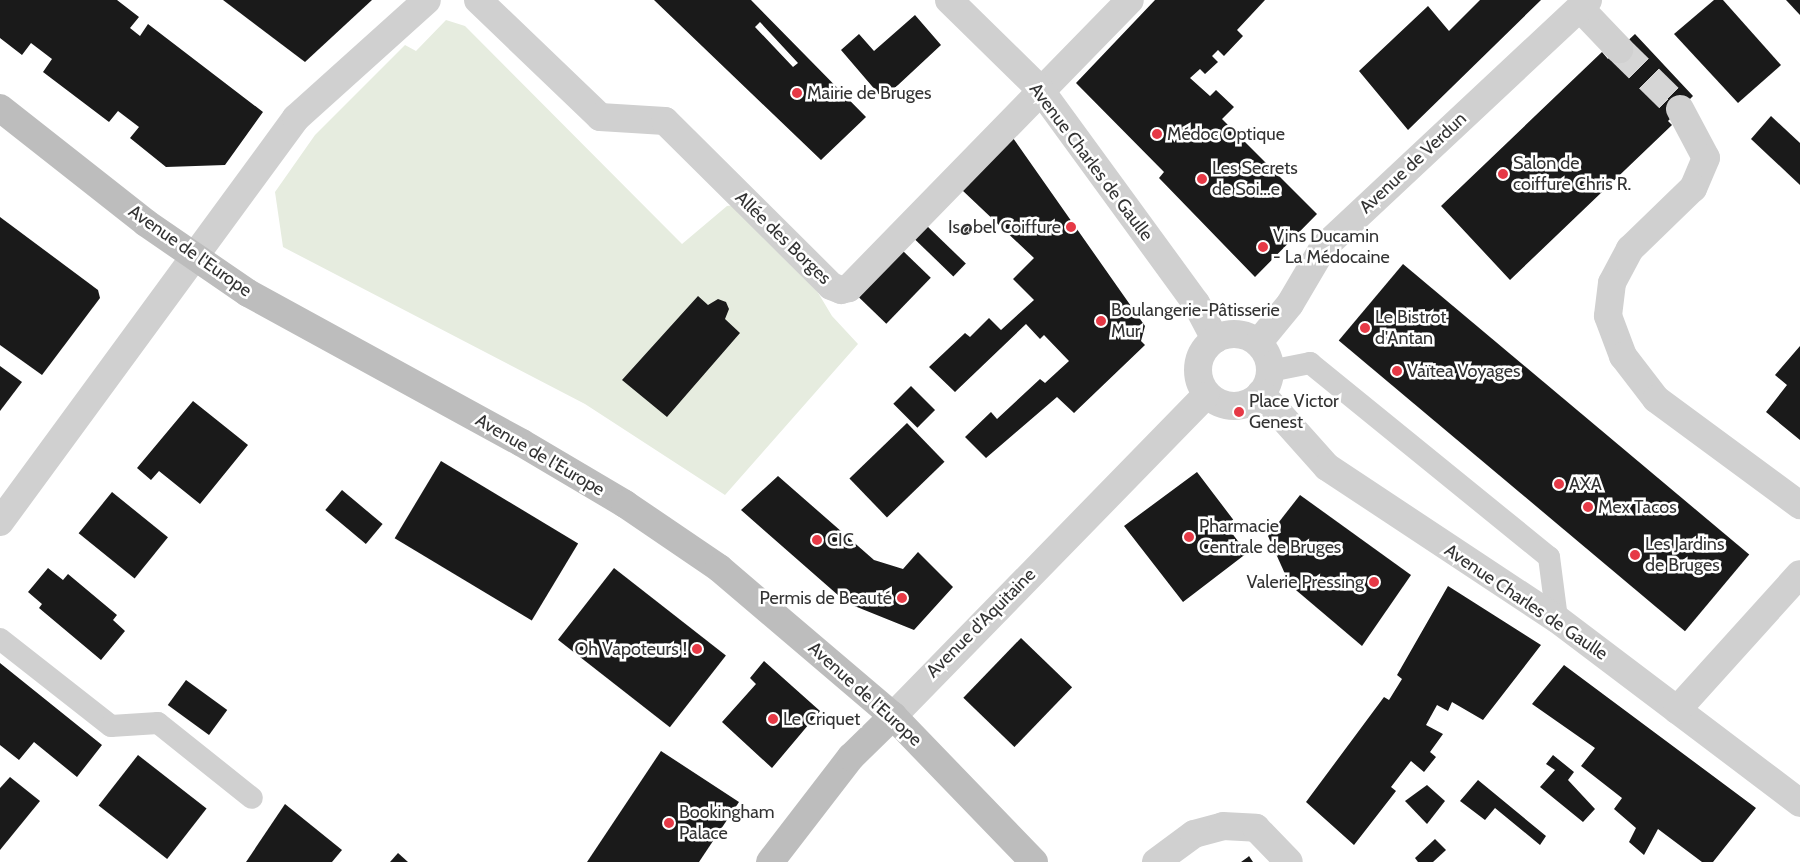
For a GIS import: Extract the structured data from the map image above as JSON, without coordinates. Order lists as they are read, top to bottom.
{
  "streets": {
    "main road": ["Avenue de l'Europe", "Avenue d'Aquitaine"],
    "street": ["Avenue Charles de Gaulle", "Avenue de Verdun", "Allée des Borges"]
  },
  "crossings": [
    ["Avenue Charles de Gaulle", "Avenue de Verdun"],
    ["Avenue Charles de Gaulle", "Allée des Borges"],
    ["Avenue Charles de Gaulle", "Avenue d'Aquitaine"],
    ["Avenue de Verdun", "Avenue d'Aquitaine"],
    ["Avenue de l'Europe", "Avenue d'Aquitaine"]
  ],
  "places": [
    "Mairie de Bruges",
    "Médoc Optique",
    "Salon de coiffure Chris R.",
    "Les Secrets de Soi...e",
    "Is@bel Coiffure",
    "Vins Ducamin - La Médocaine",
    "Boulangerie-Pâtisserie Mur",
    "Le Bistrot d'Antan",
    "Vaïtea Voyages",
    "Place Victor Genest",
    "AXA",
    "Mex Tacos",
    "Pharmacie Centrale de Bruges",
    "CIC",
    "Les Jardins de Bruges",
    "Valerie Pressing",
    "Permis de Beauté",
    "Oh Vapoteurs !",
    "Le Criquet",
    "Bookingham Palace"
  ]
}
